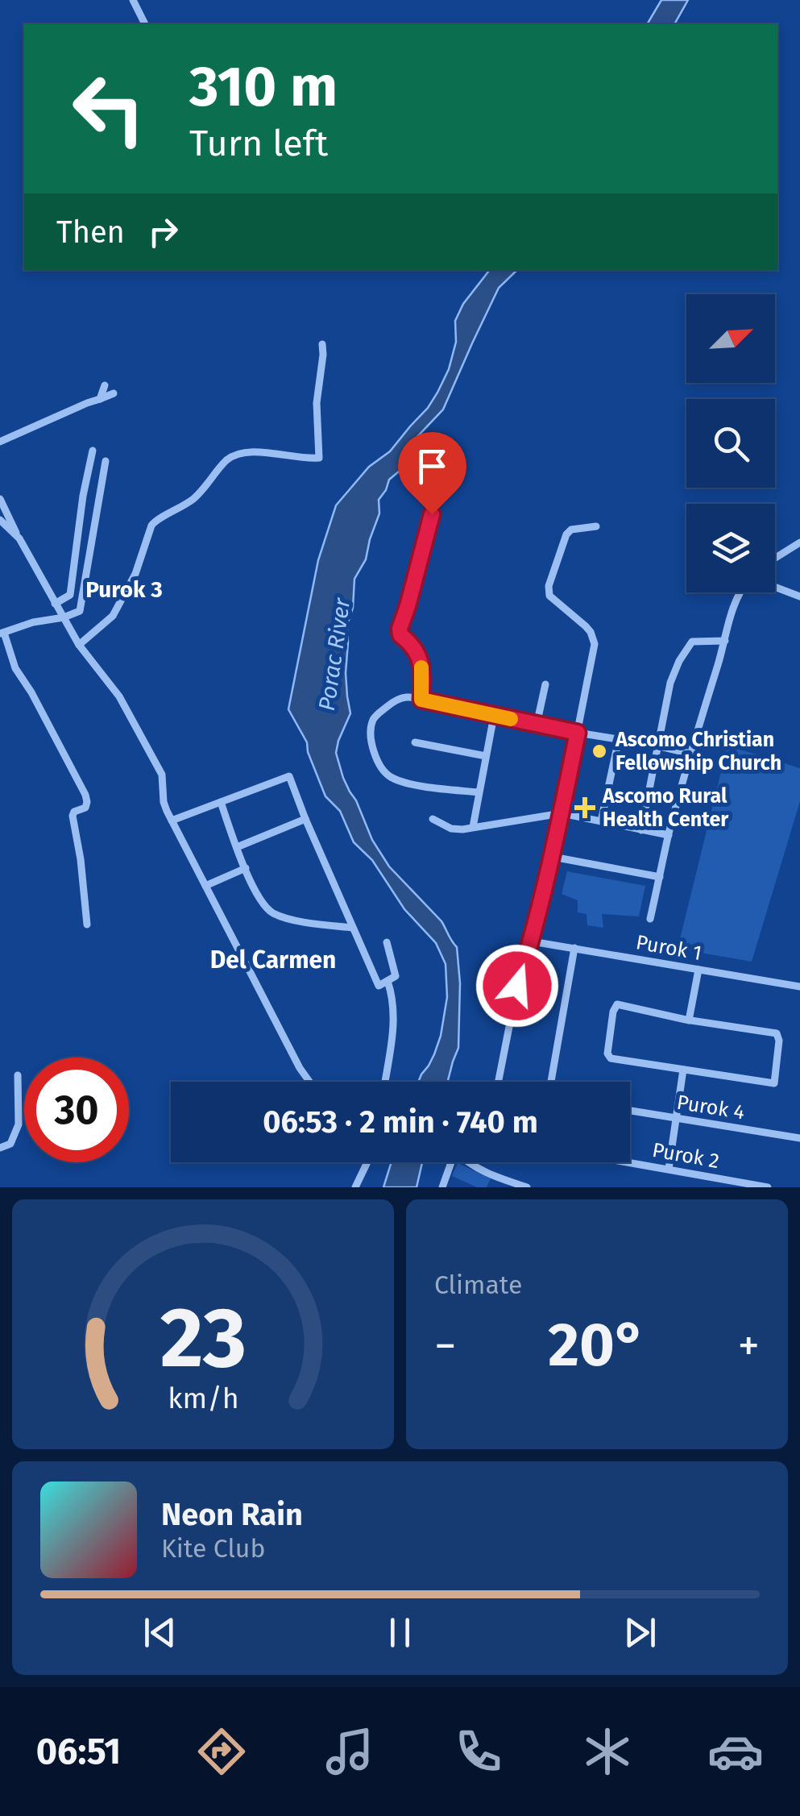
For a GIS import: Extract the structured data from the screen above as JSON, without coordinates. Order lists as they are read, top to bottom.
{
  "streets": {
    "street": ["Purok 1", "Purok 4", "Purok 2"]
  },
  "districts": ["Purok 3", "Del Carmen"],
  "water": ["Porac River"],
  "places": {
    "other": ["Ascomo Christian Fellowship Church"],
    "health": ["Ascomo Rural Health Center"]
  },
  "north": "top right",
  "page": {
    "turn": ["310 m", "Turn left"],
    "then": "Then",
    "limit": "30",
    "trip": "06:53 · 2 min · 740 m",
    "tile": "Climate",
    "heat": ["−", "20°", "+"],
    "song": ["Neon Rain", "Kite Club"],
    "tabs": "06:51",
    "gauge": ["23", "km/h"]
  }
}
